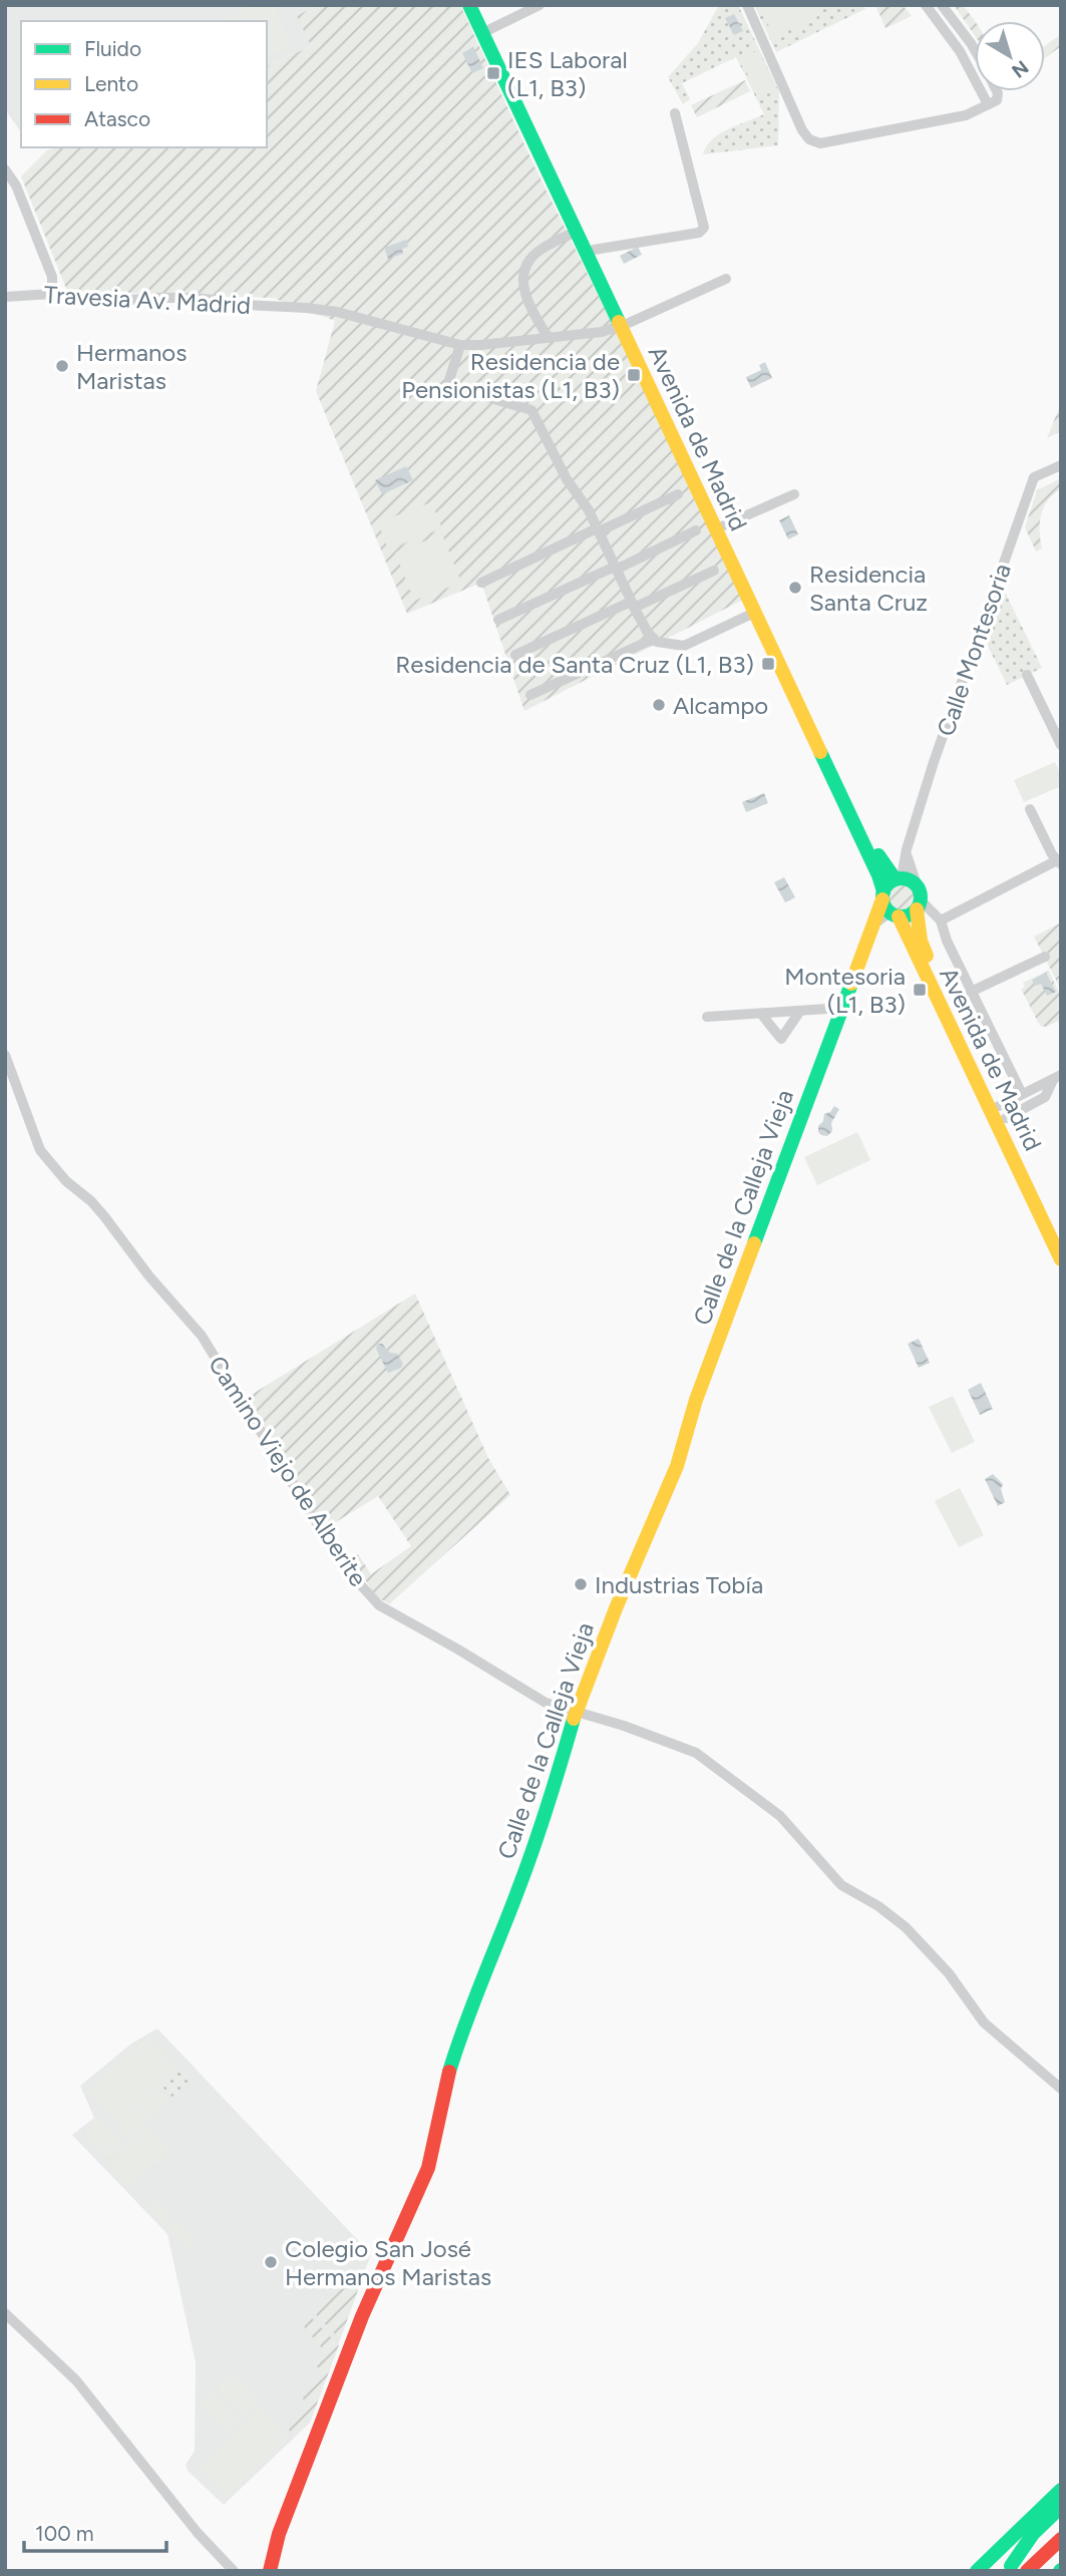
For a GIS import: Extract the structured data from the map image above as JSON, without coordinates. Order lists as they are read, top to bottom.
{
  "streets": {
    "main road": ["Avenida de Madrid", "Calle de la Calleja Vieja"],
    "street": ["Travesia Av. Madrid", "Calle Montesoria", "Camino Viejo de Alberite"]
  },
  "crossings": [
    ["Travesia Av. Madrid", "Avenida de Madrid"],
    ["Avenida de Madrid", "Calle Montesoria"],
    ["Avenida de Madrid", "Calle de la Calleja Vieja"],
    ["Calle de la Calleja Vieja", "Camino Viejo de Alberite"]
  ],
  "places": {
    "transit": [
      "IES Laboral (L1, B3)",
      "Residencia de Pensionistas (L1, B3)",
      "Residencia de Santa Cruz (L1, B3)",
      "Montesoria (L1, B3)"
    ],
    "other": [
      "Hermanos Maristas",
      "Residencia Santa Cruz",
      "Alcampo",
      "Industrias Tobía",
      "Colegio San José Hermanos Maristas"
    ]
  },
  "legend": ["Fluido", "Lento", "Atasco"],
  "scale_bar": "100 m",
  "north": "bottom right"
}
